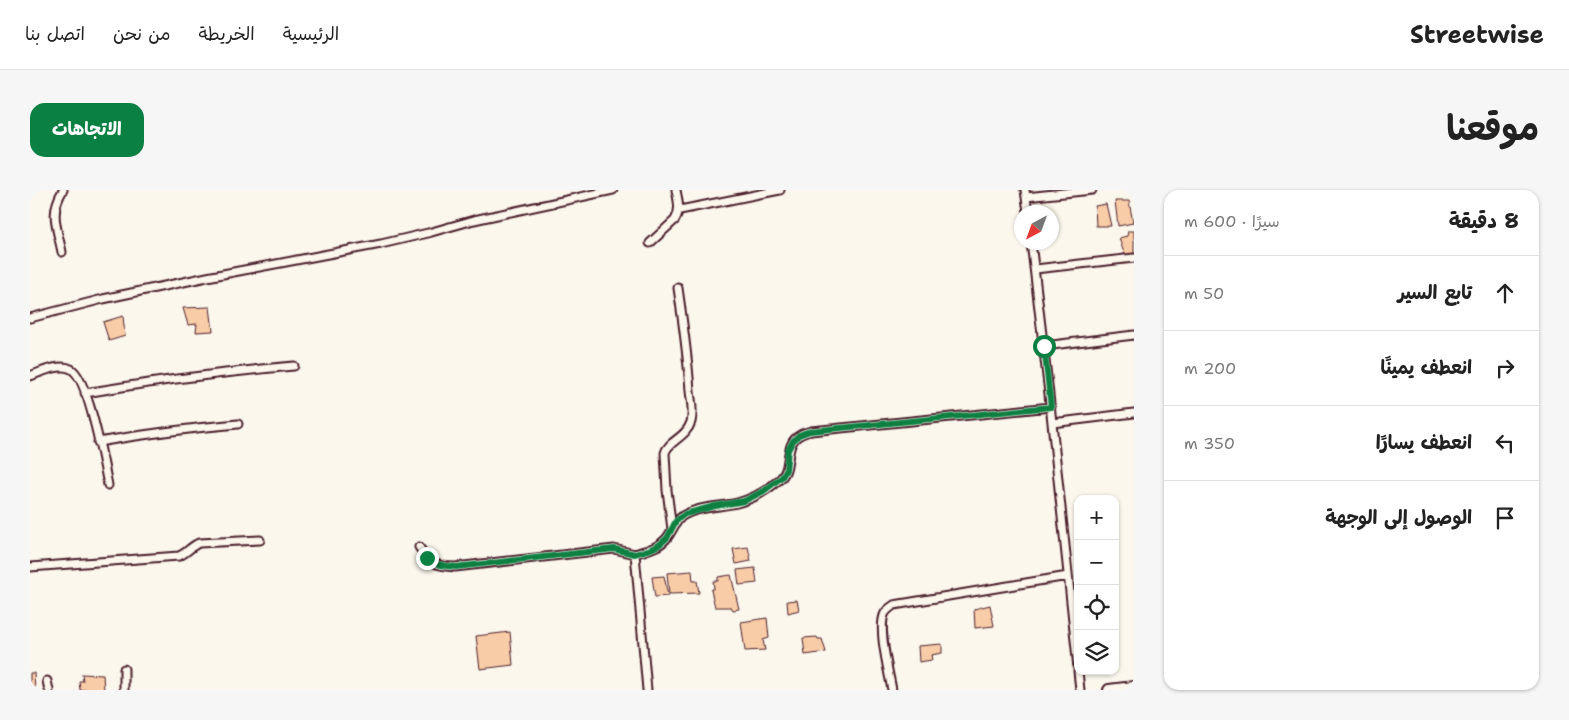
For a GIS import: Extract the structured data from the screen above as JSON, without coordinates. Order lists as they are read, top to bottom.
{
  "north": "bottom left",
  "page": {
    "header": "Streetwise",
    "nav": [
      "الرئيسية",
      "الخريطة",
      "من نحن",
      "اتصل بنا"
    ],
    "title": "موقعنا",
    "buttons": "الاتجاهات",
    "heading": ["8 دقيقة", "سيرًا · 600 m"],
    "list": [
      ["تابع السير", "50 m"],
      ["انعطف يمينًا", "200 m"],
      ["انعطف يسارًا", "350 m"],
      "الوصول إلى الوجهة"
    ],
    "map_buttons": ["+", "−"]
  }
}
